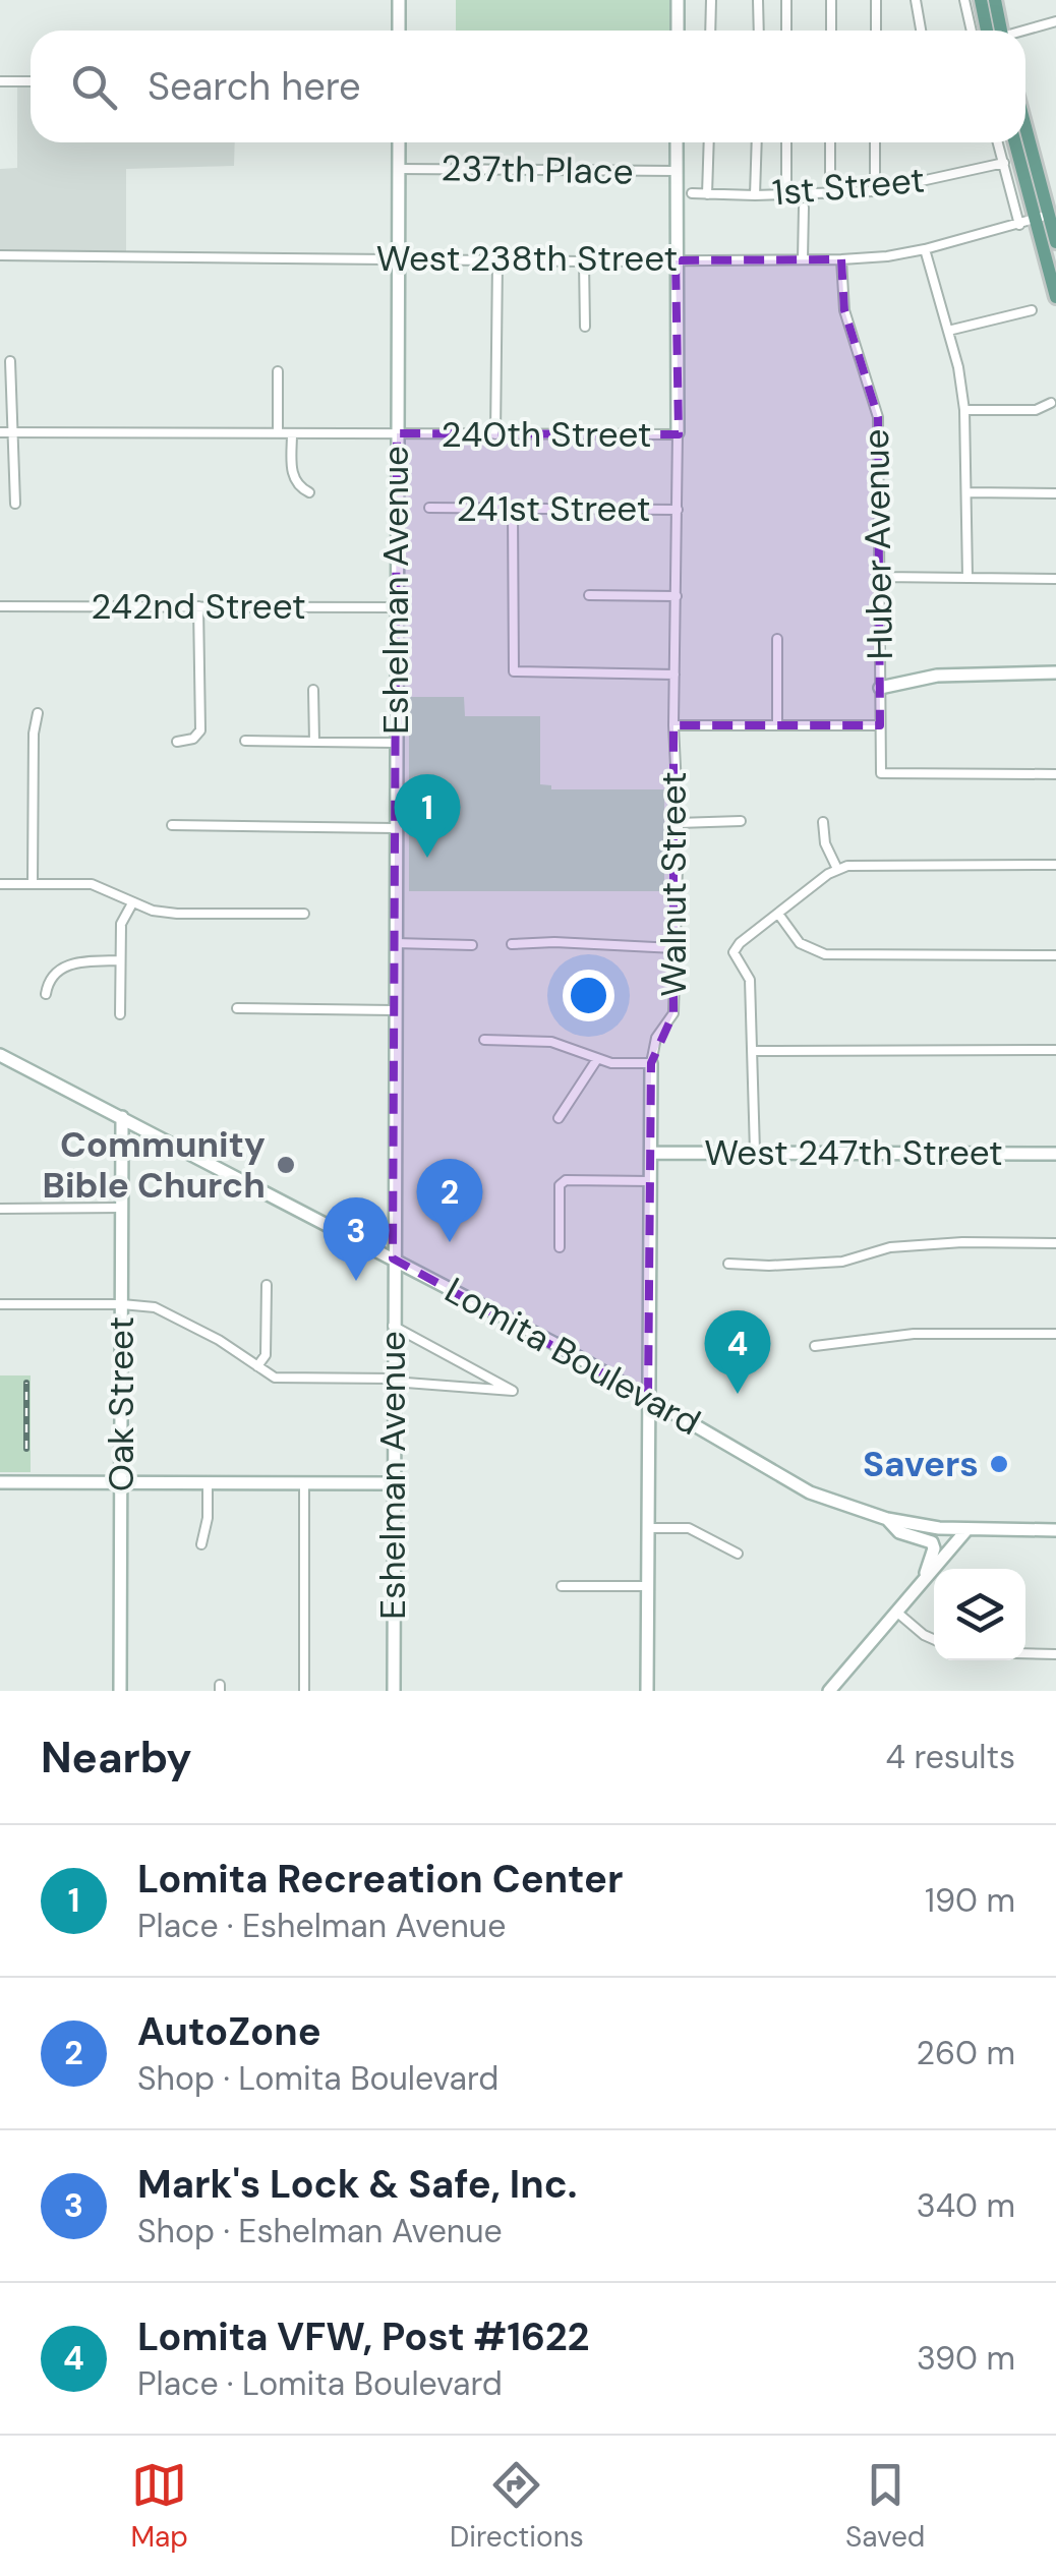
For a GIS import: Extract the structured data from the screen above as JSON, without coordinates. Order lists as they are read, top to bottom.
{
  "streets": {
    "street": [
      "237th Place",
      "1st Street",
      "West 238th Street",
      "240th Street",
      "241st Street",
      "Huber Avenue",
      "Eshelman Avenue",
      "242nd Street",
      "Walnut Street",
      "West 247th Street",
      "Lomita Boulevard",
      "Oak Street"
    ]
  },
  "crossings": [
    ["237th Place", "Eshelman Avenue"],
    ["237th Place", "Walnut Street"],
    ["West 238th Street", "Huber Avenue"],
    ["West 238th Street", "Eshelman Avenue"],
    ["West 238th Street", "Walnut Street"],
    ["240th Street", "Eshelman Avenue"],
    ["240th Street", "Walnut Street"],
    ["241st Street", "Walnut Street"],
    ["Eshelman Avenue", "242nd Street"],
    ["Eshelman Avenue", "Lomita Boulevard"],
    ["Walnut Street", "West 247th Street"],
    ["Walnut Street", "Lomita Boulevard"],
    ["Lomita Boulevard", "Oak Street"]
  ],
  "places": ["Community Bible Church", "Savers"],
  "page": {
    "search": "Search here",
    "pins": [
      "1",
      "2",
      "3",
      "4"
    ],
    "heading": ["Nearby", "4 results"],
    "list": [
      {
        "mark": "1",
        "name": "Lomita Recreation Center",
        "note": "Place · Eshelman Avenue",
        "value": "190 m"
      },
      {
        "mark": "2",
        "name": "AutoZone",
        "note": "Shop · Lomita Boulevard",
        "value": "260 m"
      },
      {
        "mark": "3",
        "name": "Mark's Lock & Safe, Inc.",
        "note": "Shop · Eshelman Avenue",
        "value": "340 m"
      },
      {
        "mark": "4",
        "name": "Lomita VFW, Post #1622",
        "note": "Place · Lomita Boulevard",
        "value": "390 m"
      }
    ],
    "nav": ["Map", "Directions", "Saved"]
  }
}
